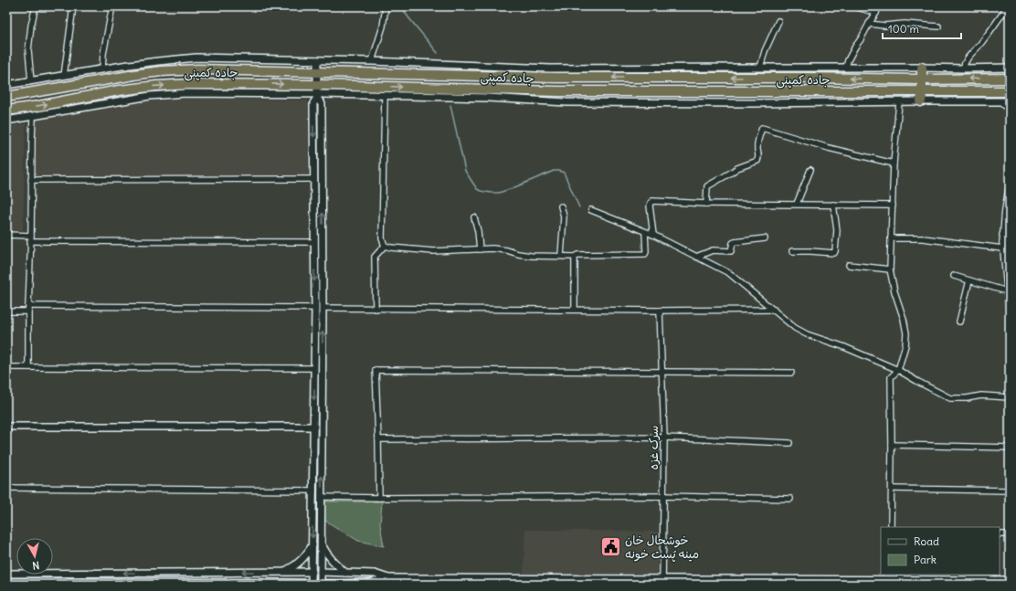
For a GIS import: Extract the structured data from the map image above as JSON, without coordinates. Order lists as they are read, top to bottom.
{
  "streets": {
    "highway": ["جاده کمپنی"],
    "street": ["سرک غزه"]
  },
  "places": {
    "public building": ["خوشحال خان مینه پُست خونه"]
  },
  "legend": ["Road", "Park"],
  "scale_bar": "100 m",
  "north": "bottom"
}
